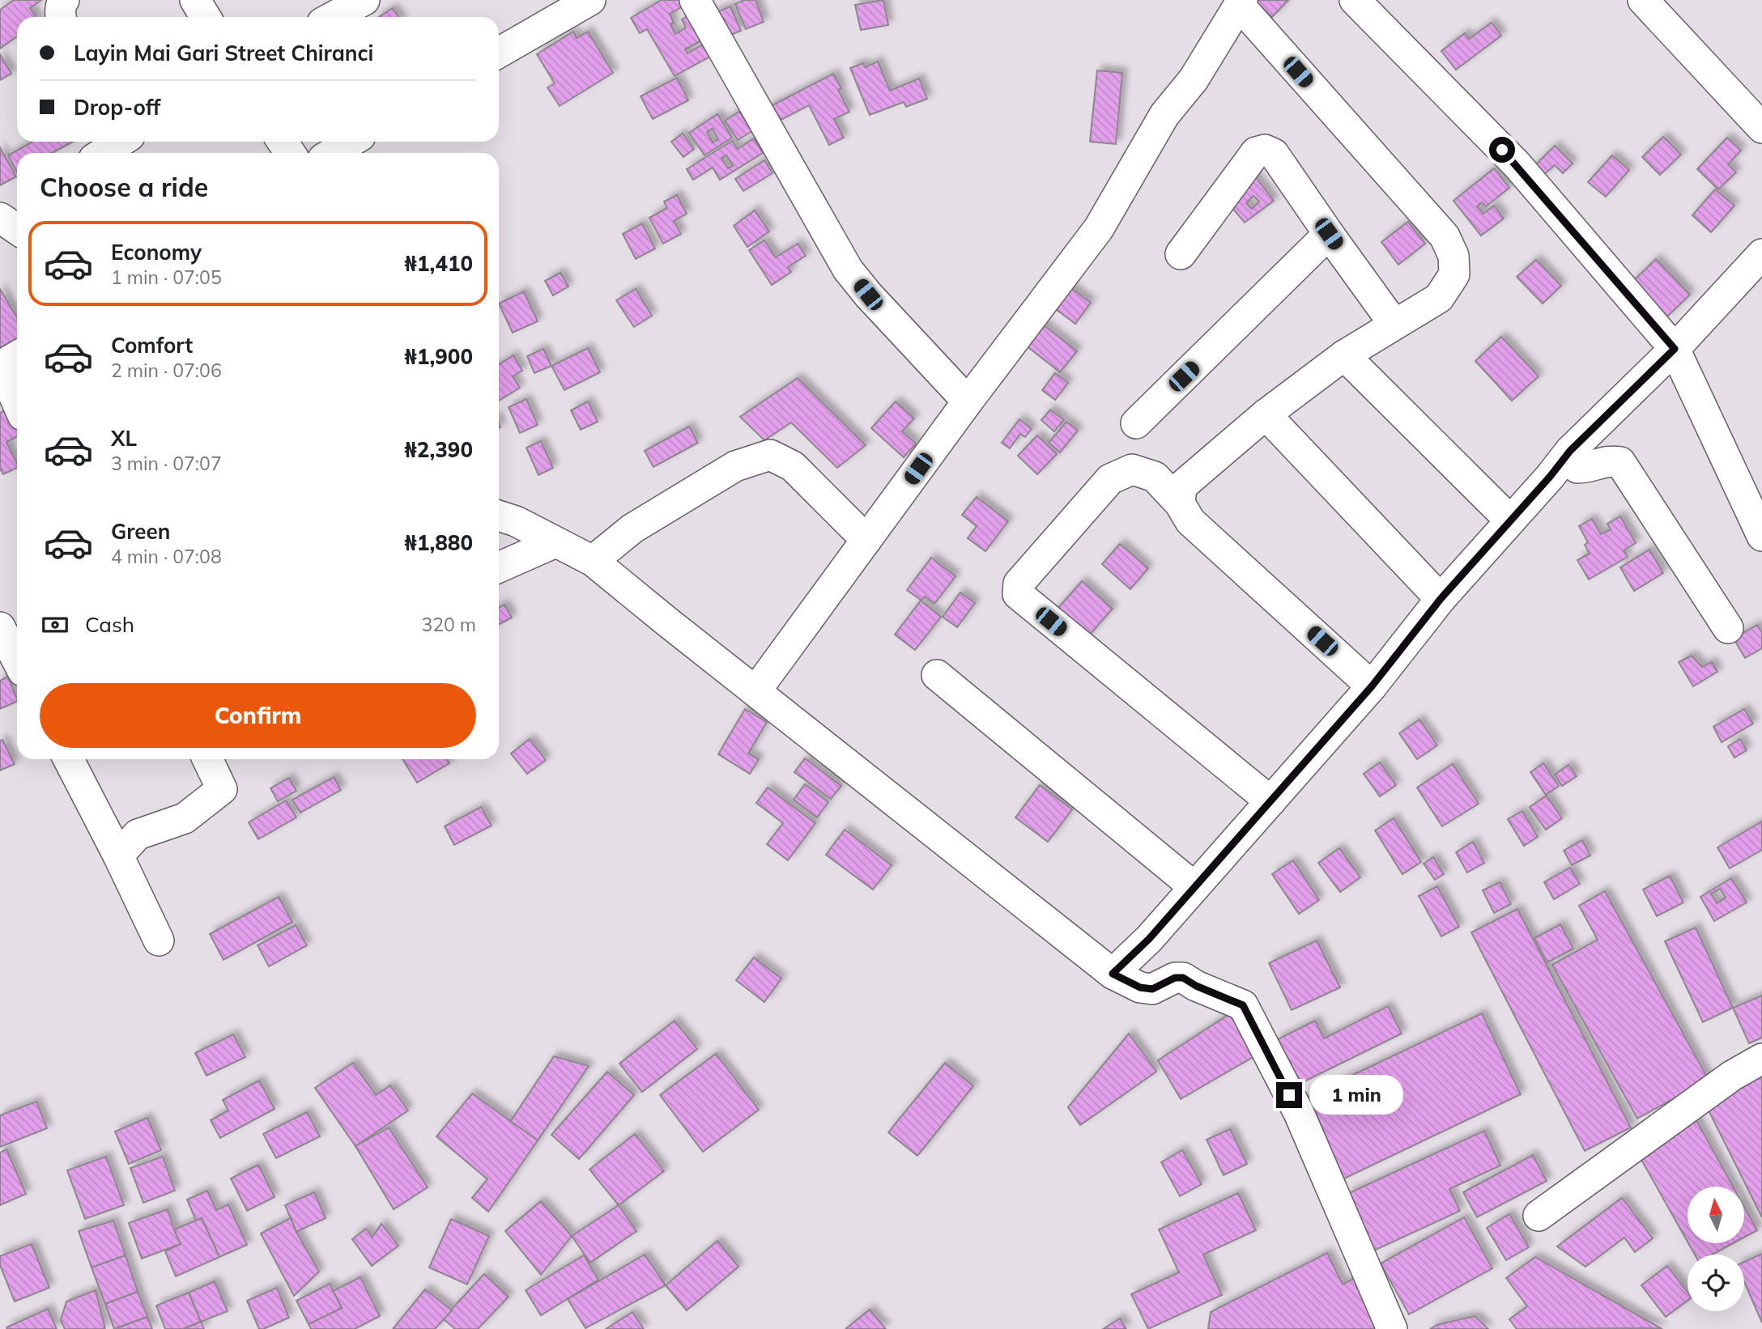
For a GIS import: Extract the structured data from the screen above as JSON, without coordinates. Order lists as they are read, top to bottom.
{
  "north": "top",
  "page": {
    "banner": ["Layin Mai Gari Street Chiranci", "Drop-off"],
    "heading": "Choose a ride",
    "list": [
      {
        "name": "Economy",
        "note": "1 min · 07:05",
        "value": "₦1,410"
      },
      {
        "name": "Comfort",
        "note": "2 min · 07:06",
        "value": "₦1,900"
      },
      {
        "name": "XL",
        "note": "3 min · 07:07",
        "value": "₦2,390"
      },
      {
        "name": "Green",
        "note": "4 min · 07:08",
        "value": "₦1,880"
      }
    ],
    "pay": ["Cash", "320 m"],
    "buttons": "Confirm",
    "bubble": "1 min"
  }
}
